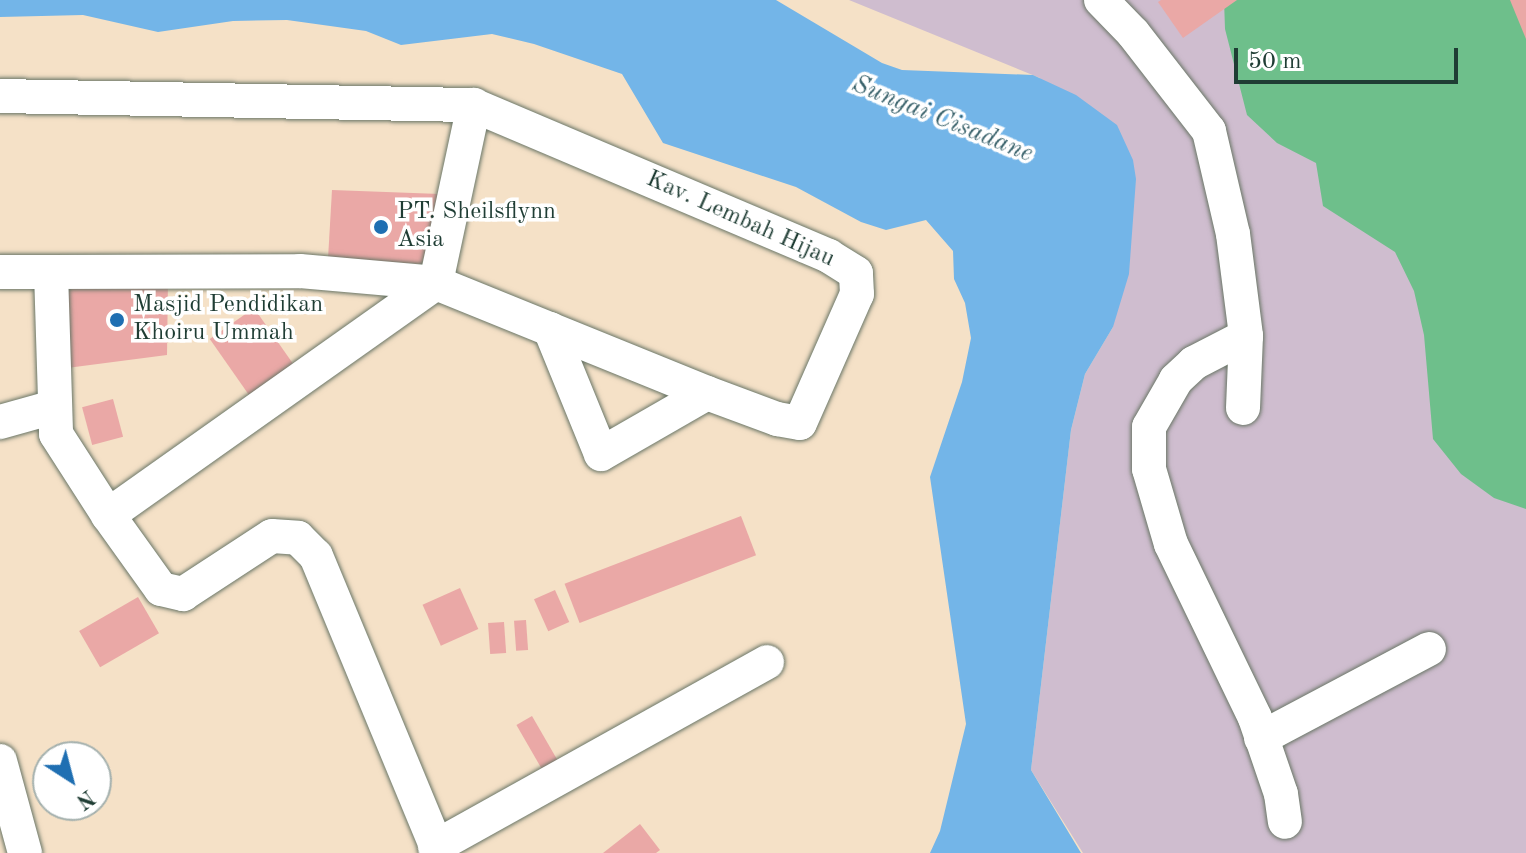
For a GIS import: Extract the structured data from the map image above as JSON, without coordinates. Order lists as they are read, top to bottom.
{
  "streets": {
    "street": ["Kav. Lembah Hijau"]
  },
  "water": ["Sungai Cisadane"],
  "places": ["PT. Sheilsflynn Asia", "Masjid Pendidikan Khoiru Ummah"],
  "scale_bar": "50 m",
  "north": "bottom right"
}
